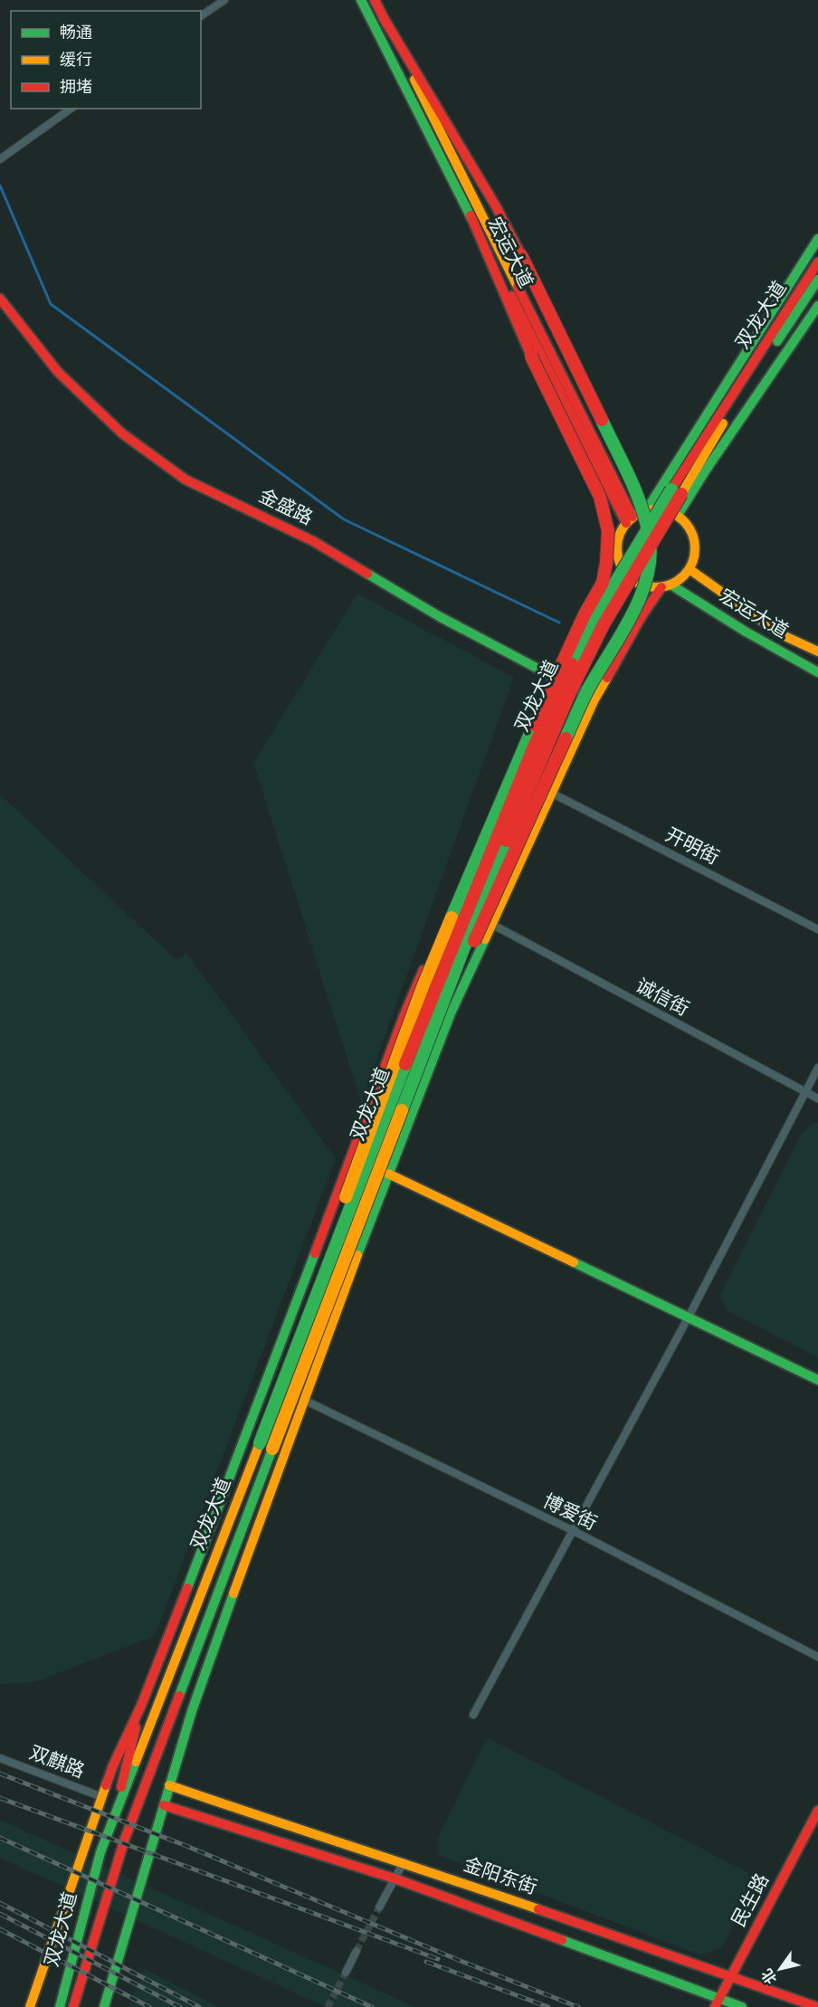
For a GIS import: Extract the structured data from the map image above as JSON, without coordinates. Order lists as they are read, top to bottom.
{
  "streets": {
    "main road": [
      "宏运大道",
      "双龙大道",
      "金盛路",
      "金阳东街",
      "民生路"
    ],
    "street": [
      "开明街",
      "诚信街",
      "博爱街",
      "双麒路"
    ]
  },
  "crossings": [
    ["宏运大道", "双龙大道"],
    ["双龙大道", "金盛路"],
    ["金阳东街", "民生路"]
  ],
  "legend": ["畅通", "缓行", "拥堵"],
  "north": "bottom left"
}
